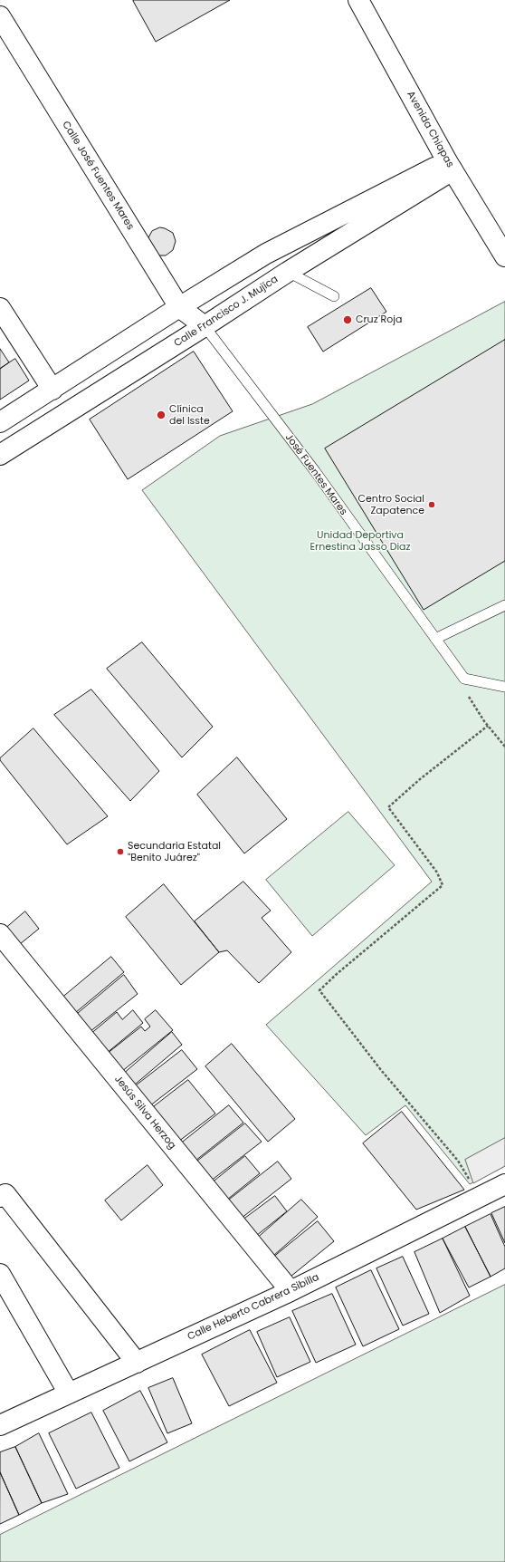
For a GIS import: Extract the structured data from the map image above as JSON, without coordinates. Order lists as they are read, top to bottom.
{
  "streets": {
    "street": [
      "Avenida Chiapas",
      "Calle José Fuentes Mares",
      "Calle Francisco J. Mujíca",
      "Jesús Silva Herzog",
      "Calle Heberto Cabrera Sibilla"
    ],
    "lane": ["José Fuentes Mares"]
  },
  "crossings": [
    ["Avenida Chiapas", "Calle Francisco J. Mujíca"],
    ["Calle José Fuentes Mares", "Calle Francisco J. Mujíca"],
    ["Calle José Fuentes Mares", "José Fuentes Mares"],
    ["Calle Francisco J. Mujíca", "José Fuentes Mares"],
    ["Jesús Silva Herzog", "Calle Heberto Cabrera Sibilla"]
  ],
  "parks": ["Unidad Deportiva Ernestina Jasso Diaz"],
  "places": [
    "Cruz Roja",
    "Clínica del Isste",
    "Centro Social Zapatence",
    "Secundaria Estatal \"Benito Juárez\""
  ]
}
